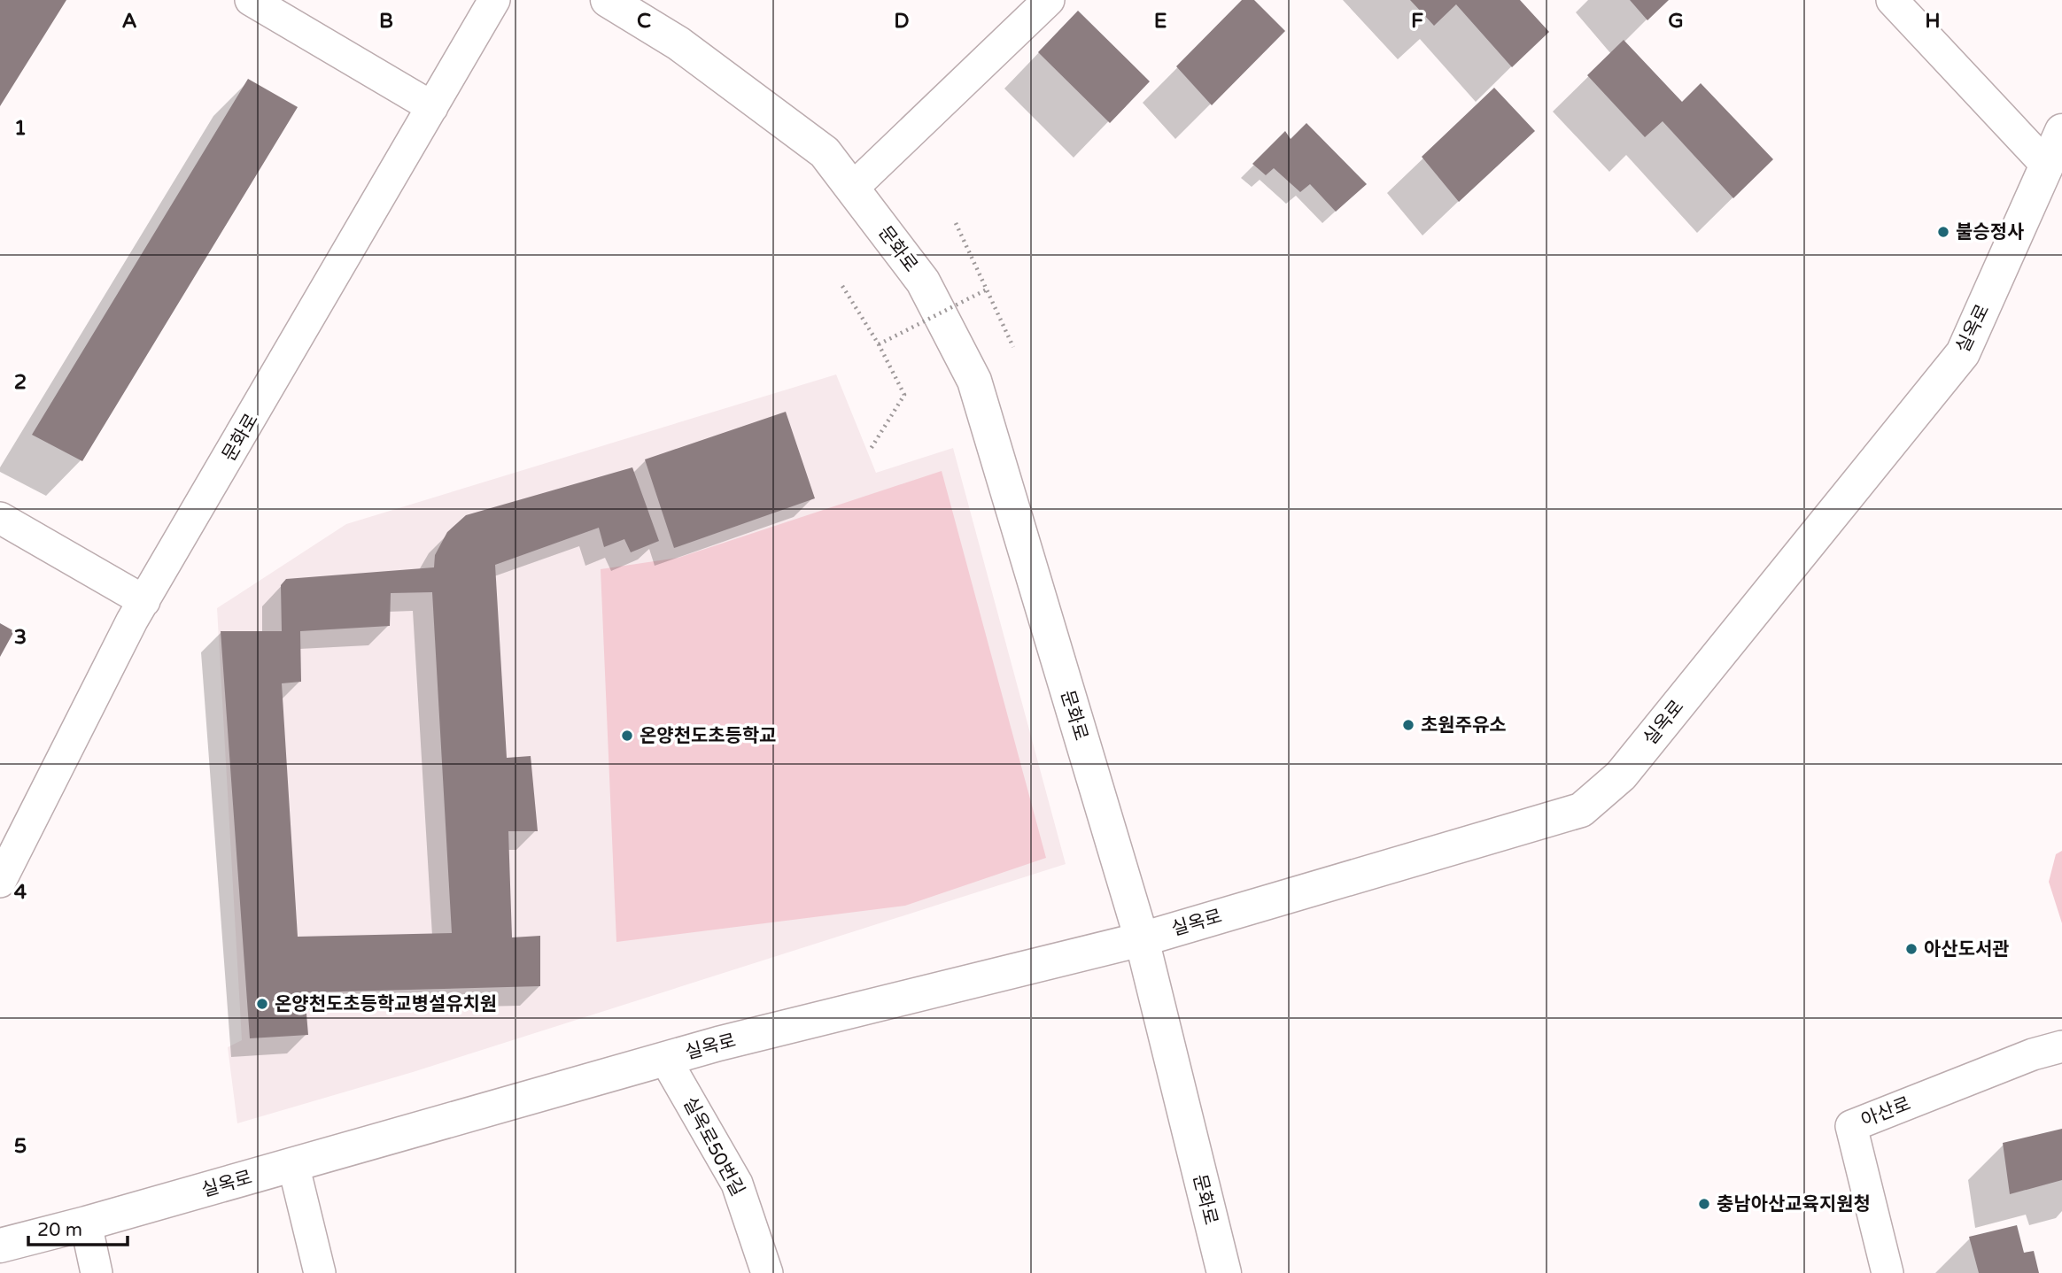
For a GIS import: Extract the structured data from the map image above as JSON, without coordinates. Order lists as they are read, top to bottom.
{
  "streets": {
    "street": [
      "문화로",
      "실옥로",
      "아산로",
      "실옥로50번길"
    ]
  },
  "crossings": [
    ["문화로", "실옥로"],
    ["실옥로", "실옥로50번길"]
  ],
  "places": [
    "불승정사",
    "초원주유소",
    "온양천도초등학교",
    "아산도서관",
    "온양천도초등학교병설유치원",
    "충남아산교육지원청"
  ],
  "scale_bar": "20 m",
  "grid": {
    "columns": [
      "A",
      "B",
      "C",
      "D",
      "E",
      "F",
      "G",
      "H"
    ],
    "rows": [
      "1",
      "2",
      "3",
      "4",
      "5"
    ]
  }
}
